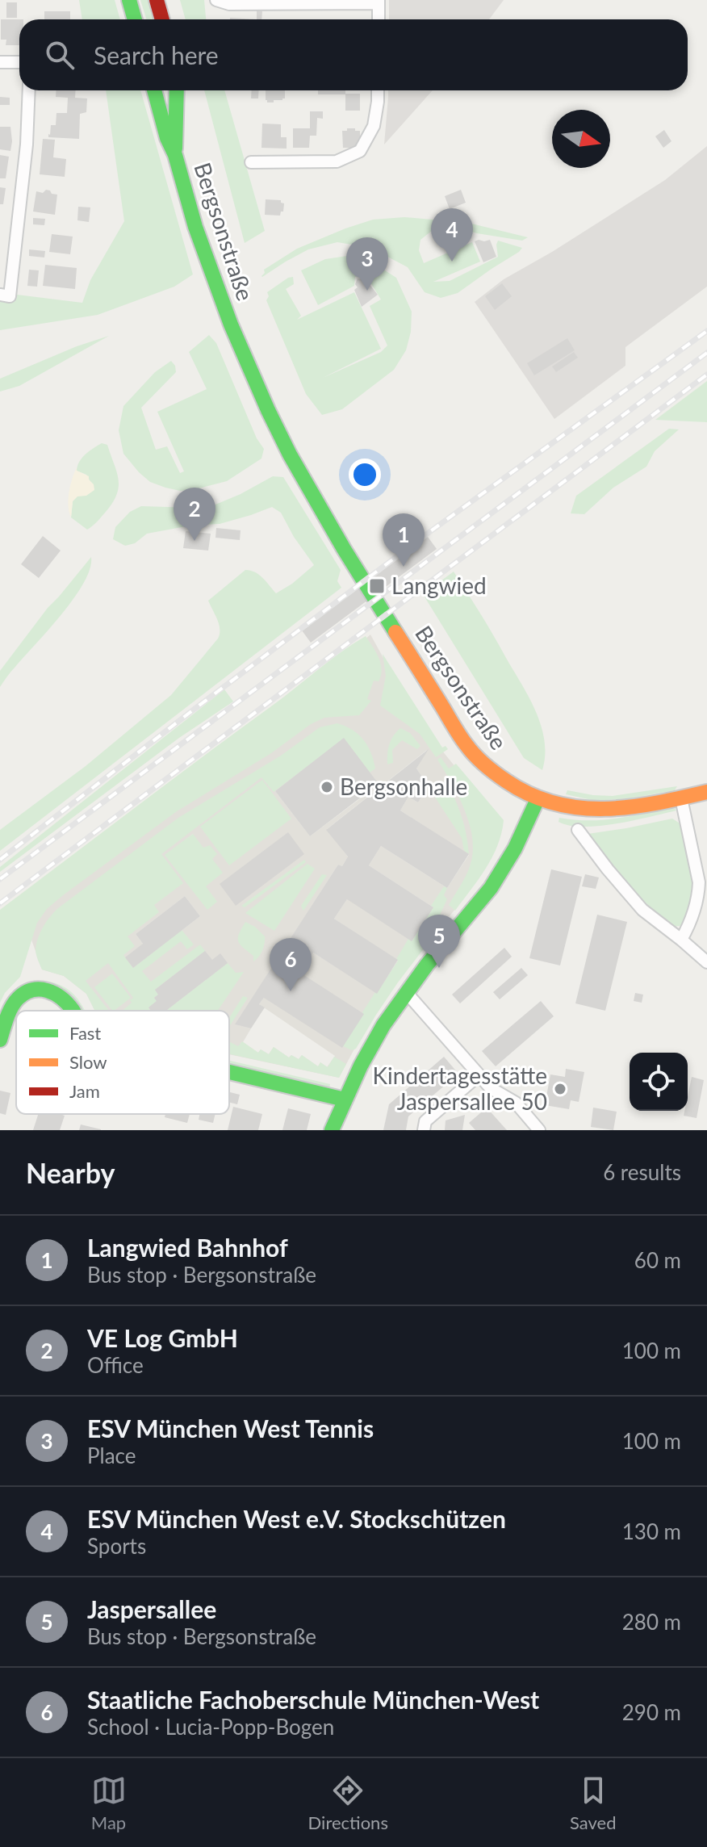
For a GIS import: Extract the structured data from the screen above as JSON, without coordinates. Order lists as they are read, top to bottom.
{
  "streets": {
    "street": ["Bergsonstraße"]
  },
  "places": {
    "transit": ["Langwied"],
    "other": ["Bergsonhalle", "Kindertagesstätte Jaspersallee 50"]
  },
  "legend": ["Fast", "Slow", "Jam"],
  "north": "right",
  "page": {
    "search": "Search here",
    "pins": [
      "4",
      "3",
      "2",
      "1",
      "5",
      "6"
    ],
    "heading": ["Nearby", "6 results"],
    "list": [
      {
        "mark": "1",
        "name": "Langwied Bahnhof",
        "note": "Bus stop · Bergsonstraße",
        "value": "60 m"
      },
      {
        "mark": "2",
        "name": "VE Log GmbH",
        "note": "Office",
        "value": "100 m"
      },
      {
        "mark": "3",
        "name": "ESV München West Tennis",
        "note": "Place",
        "value": "100 m"
      },
      {
        "mark": "4",
        "name": "ESV München West e.V. Stockschützen",
        "note": "Sports",
        "value": "130 m"
      },
      {
        "mark": "5",
        "name": "Jaspersallee",
        "note": "Bus stop · Bergsonstraße",
        "value": "280 m"
      },
      {
        "mark": "6",
        "name": "Staatliche Fachoberschule München-West",
        "note": "School · Lucia-Popp-Bogen",
        "value": "290 m"
      }
    ],
    "nav": ["Map", "Directions", "Saved"]
  }
}
